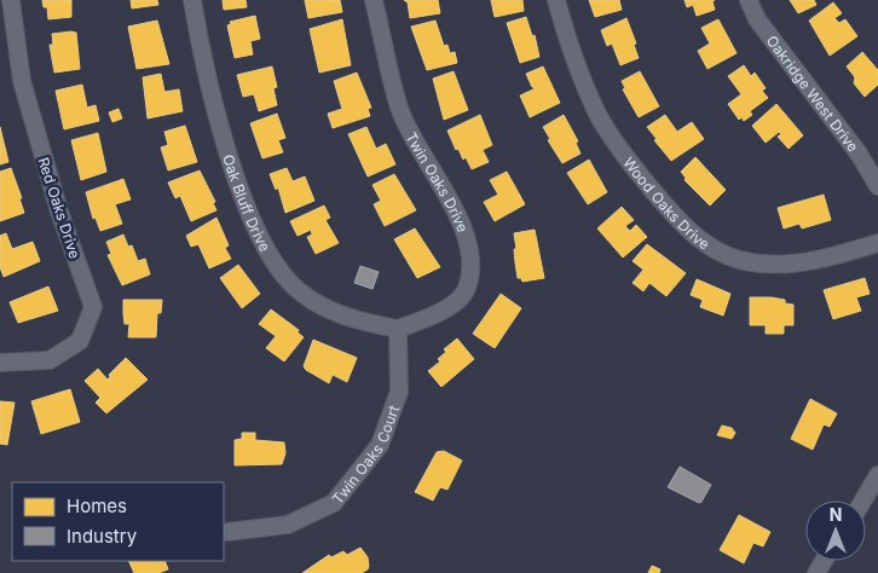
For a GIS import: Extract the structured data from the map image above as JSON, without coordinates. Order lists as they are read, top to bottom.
{
  "streets": {
    "street": [
      "Oakridge West Drive",
      "Twin Oaks Drive",
      "Wood Oaks Drive",
      "Oak Bluff Drive",
      "Red Oaks Drive",
      "Twin Oaks Court"
    ]
  },
  "crossings": [
    ["Twin Oaks Drive", "Oak Bluff Drive"],
    ["Twin Oaks Drive", "Twin Oaks Court"],
    ["Oak Bluff Drive", "Twin Oaks Court"]
  ],
  "legend": ["Homes", "Industry"],
  "north": "top"
}
